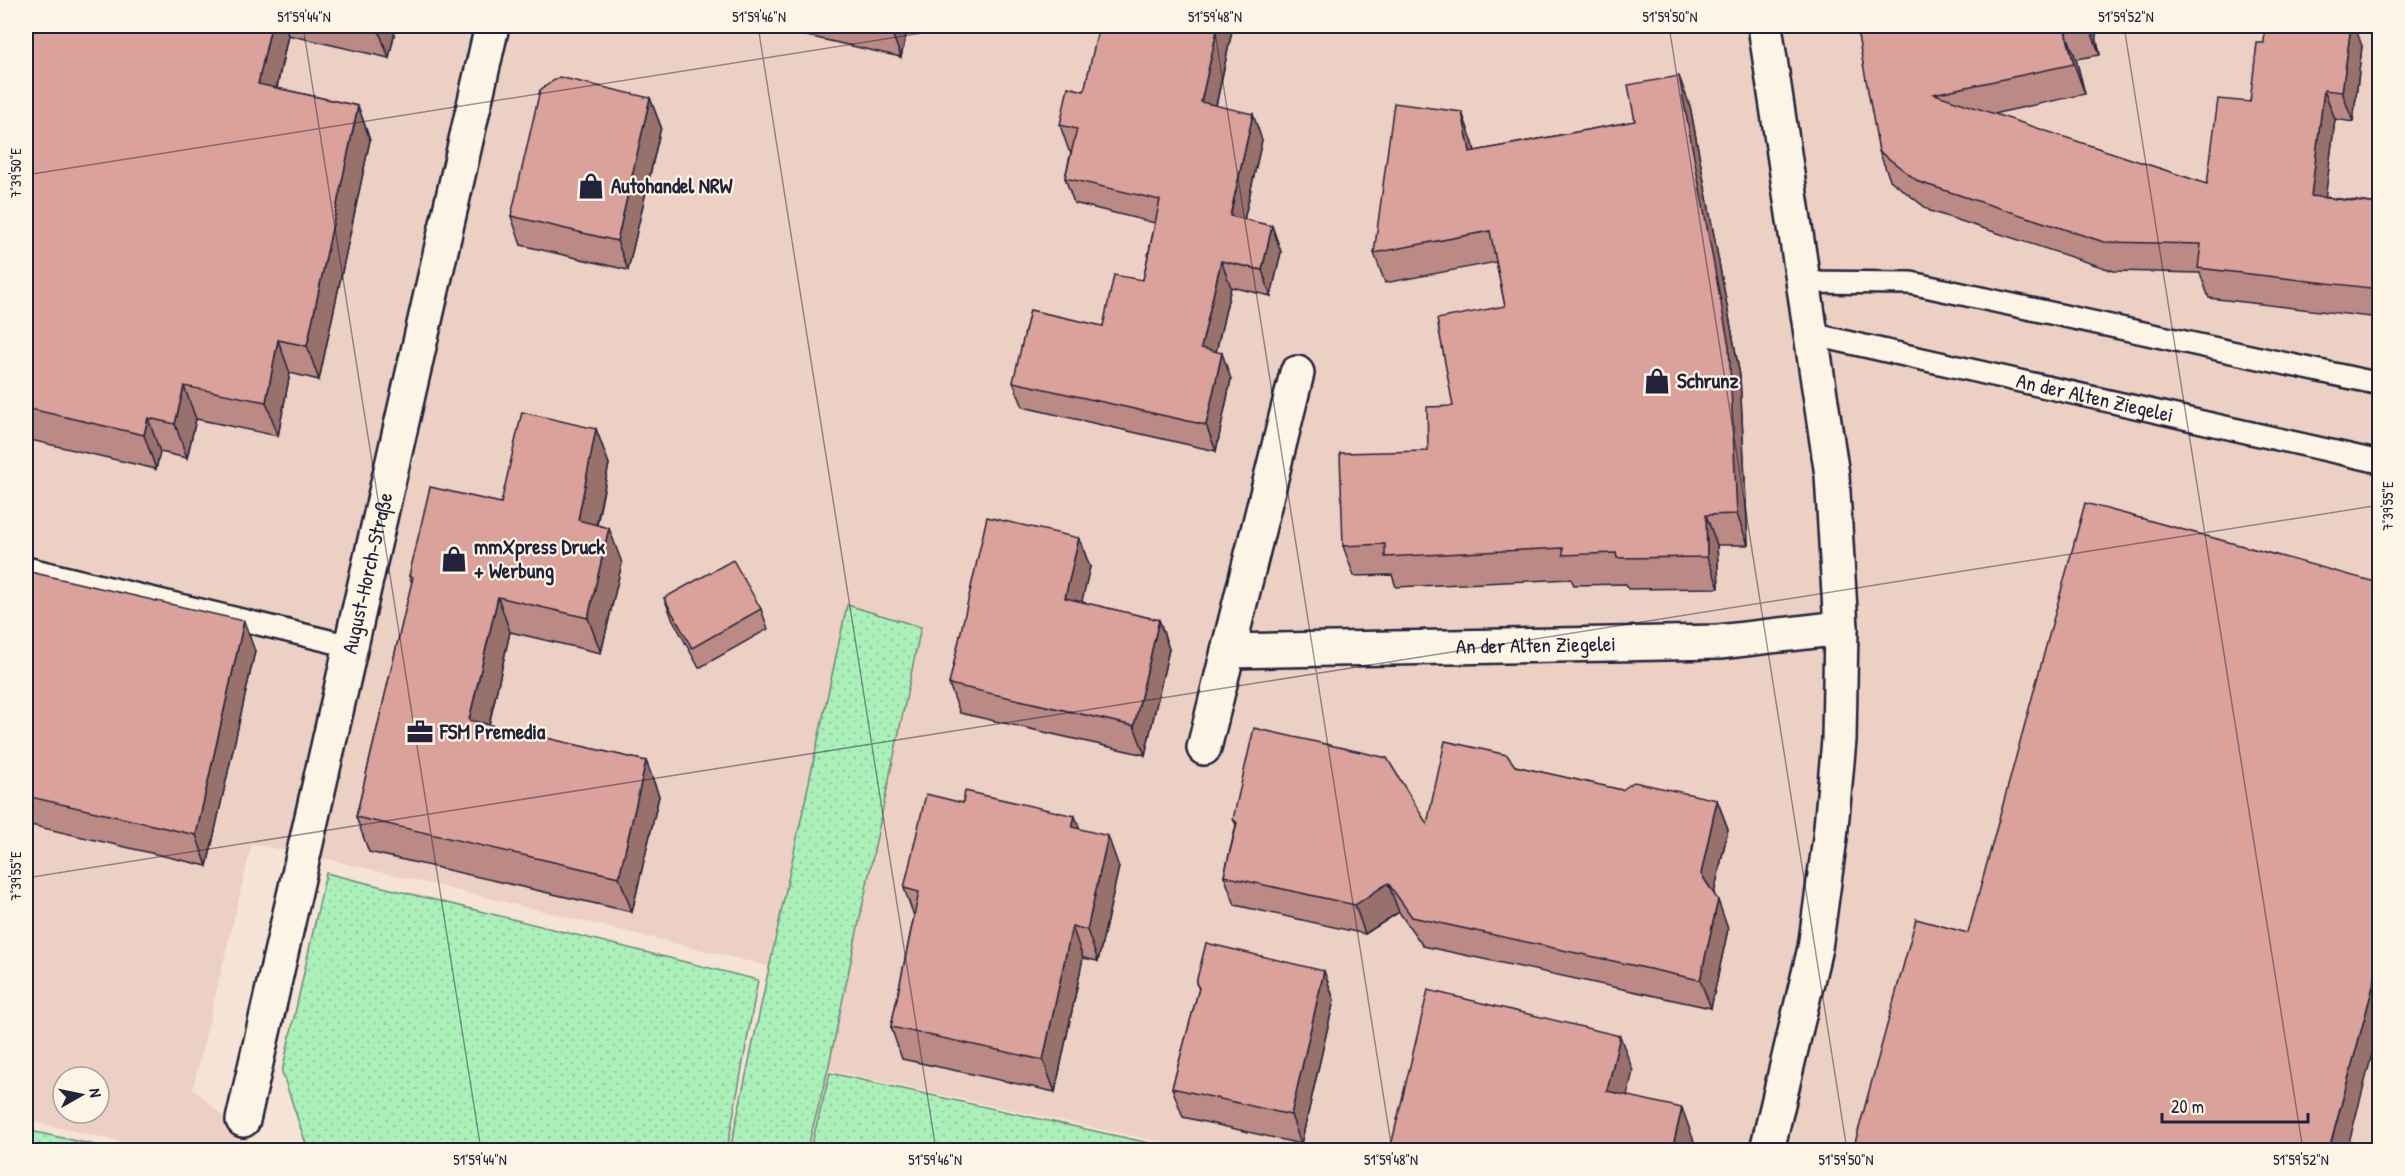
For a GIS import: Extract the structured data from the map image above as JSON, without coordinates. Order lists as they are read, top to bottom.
{
  "streets": {
    "street": ["An der Alten Ziegelei", "August-Horch-Straße"]
  },
  "places": {
    "shop": ["Autohandel NRW", "Schrunz", "mmXpress Druck + Werbung"],
    "office": ["FSM Premedia"]
  },
  "scale_bar": "20 m",
  "north": "right",
  "coordinates": [
    "51°59'44\"N",
    "51°59'46\"N",
    "51°59'48\"N",
    "51°59'50\"N",
    "51°59'52\"N",
    "7°39'50\"E",
    "7°39'55\"E"
  ]
}
